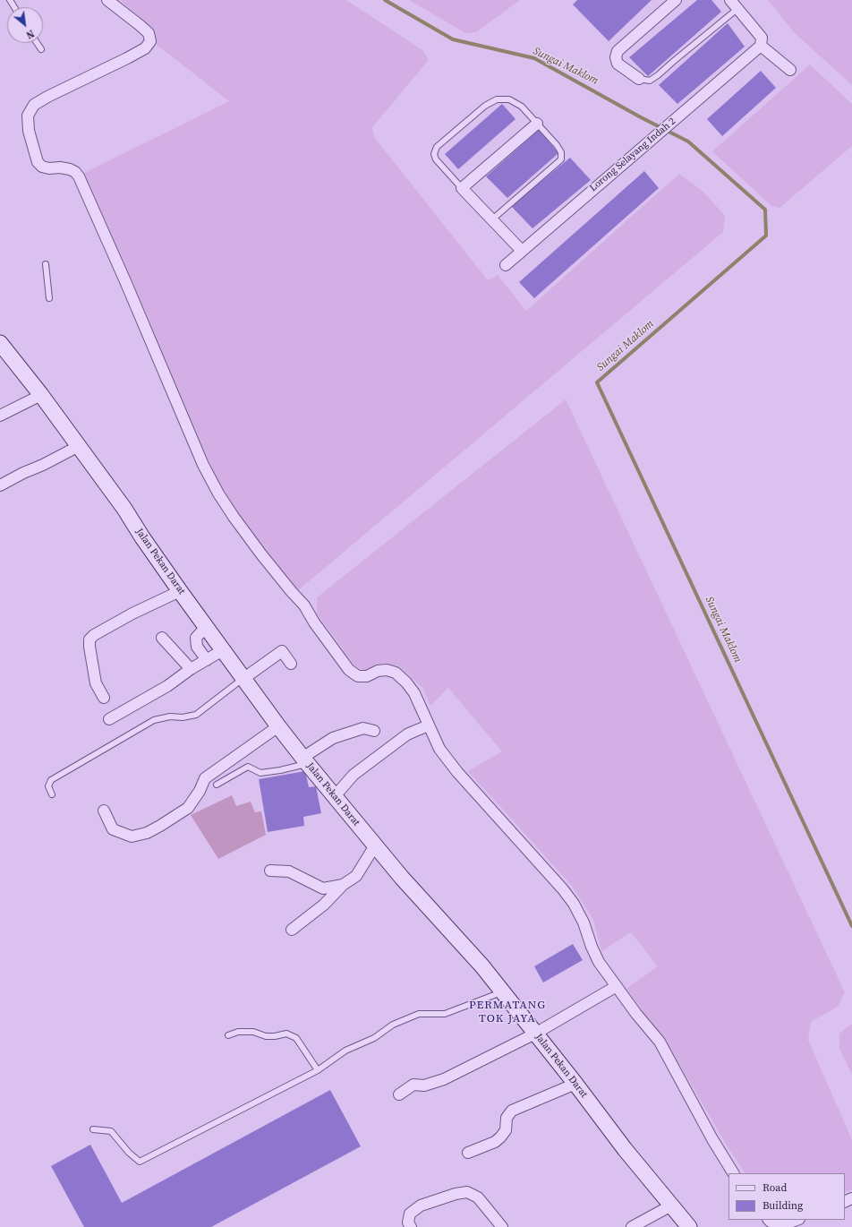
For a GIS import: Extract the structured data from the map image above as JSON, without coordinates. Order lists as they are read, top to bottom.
{
  "streets": {
    "main road": ["Jalan Pekan Darat"],
    "street": ["Lorong Selayang Indah 2"]
  },
  "districts": ["PERMATANG TOK JAYA"],
  "water": ["Sungai Maklom"],
  "legend": ["Road", "Building"],
  "north": "bottom right"
}
